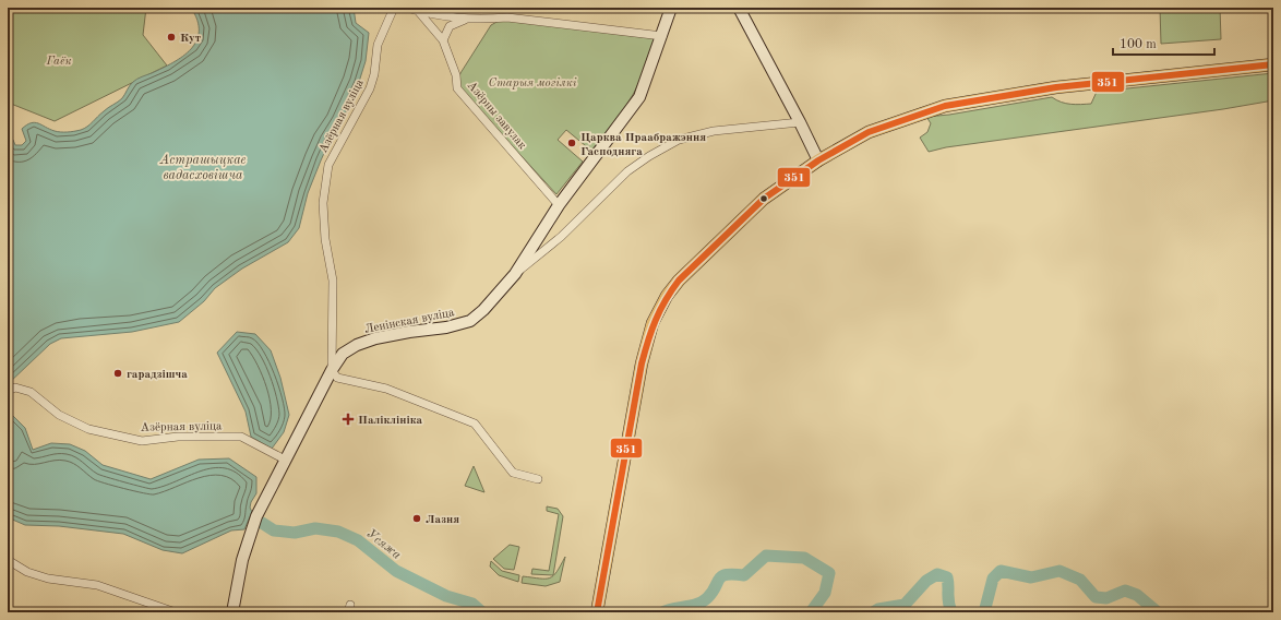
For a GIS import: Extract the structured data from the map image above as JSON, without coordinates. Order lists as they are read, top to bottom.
{
  "streets": {
    "street": ["Азёрны завулак", "Азёрная вуліца", "Ленінская вуліца"]
  },
  "crossings": [
    ["Азёрны завулак", "Ленінская вуліца"],
    ["Азёрная вуліца", "Ленінская вуліца"]
  ],
  "water": ["Астрашыцкае вадасховішча", "Усяжа"],
  "parks": ["Гаёк", "Старыя могілкі"],
  "places": {
    "other": [
      "Кут",
      "Царква Праабражэння Гасподняга",
      "гарадзішча",
      "Лазня"
    ],
    "health": ["Паліклініка"]
  },
  "lines": ["transit line 351"],
  "scale_bar": "100 m"
}
